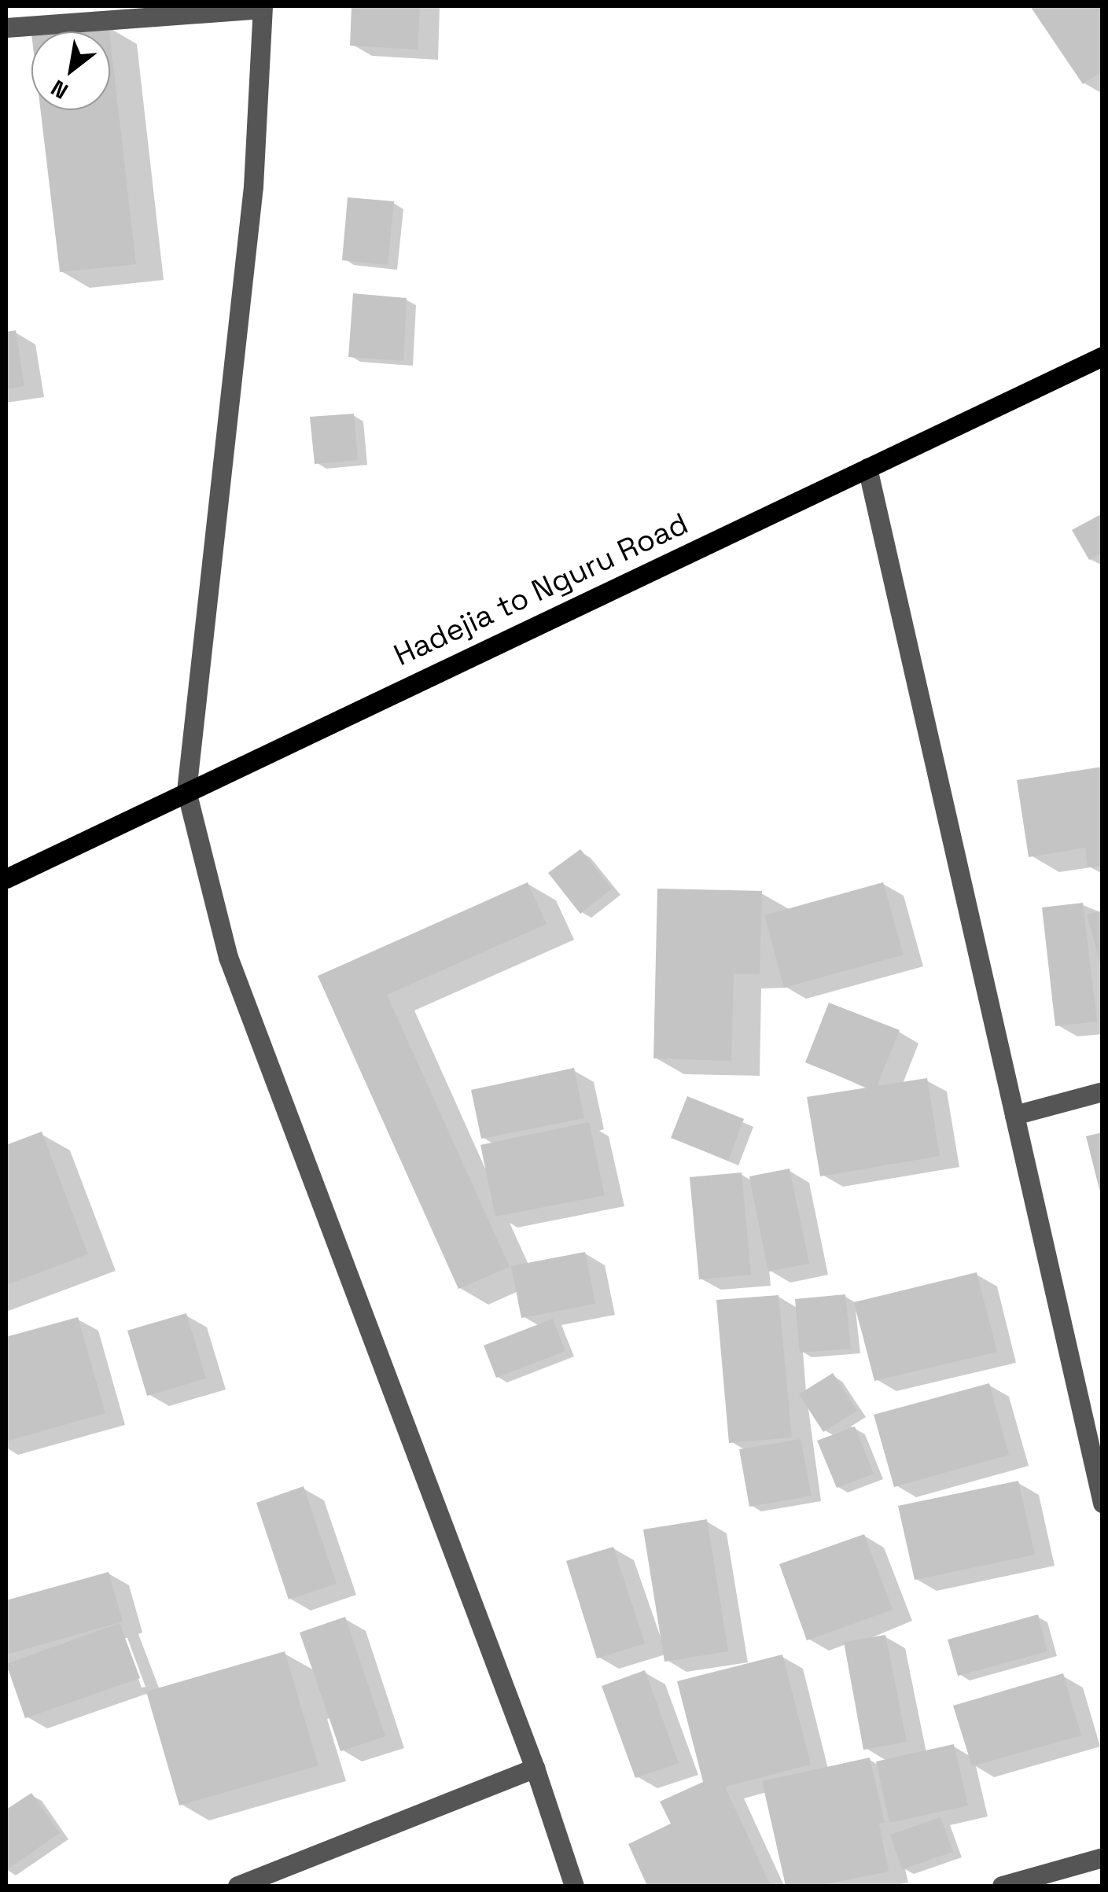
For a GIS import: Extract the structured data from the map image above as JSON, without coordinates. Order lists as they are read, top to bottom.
{
  "streets": {
    "main road": ["Hadejia to Nguru Road"]
  },
  "north": "bottom left"
}
